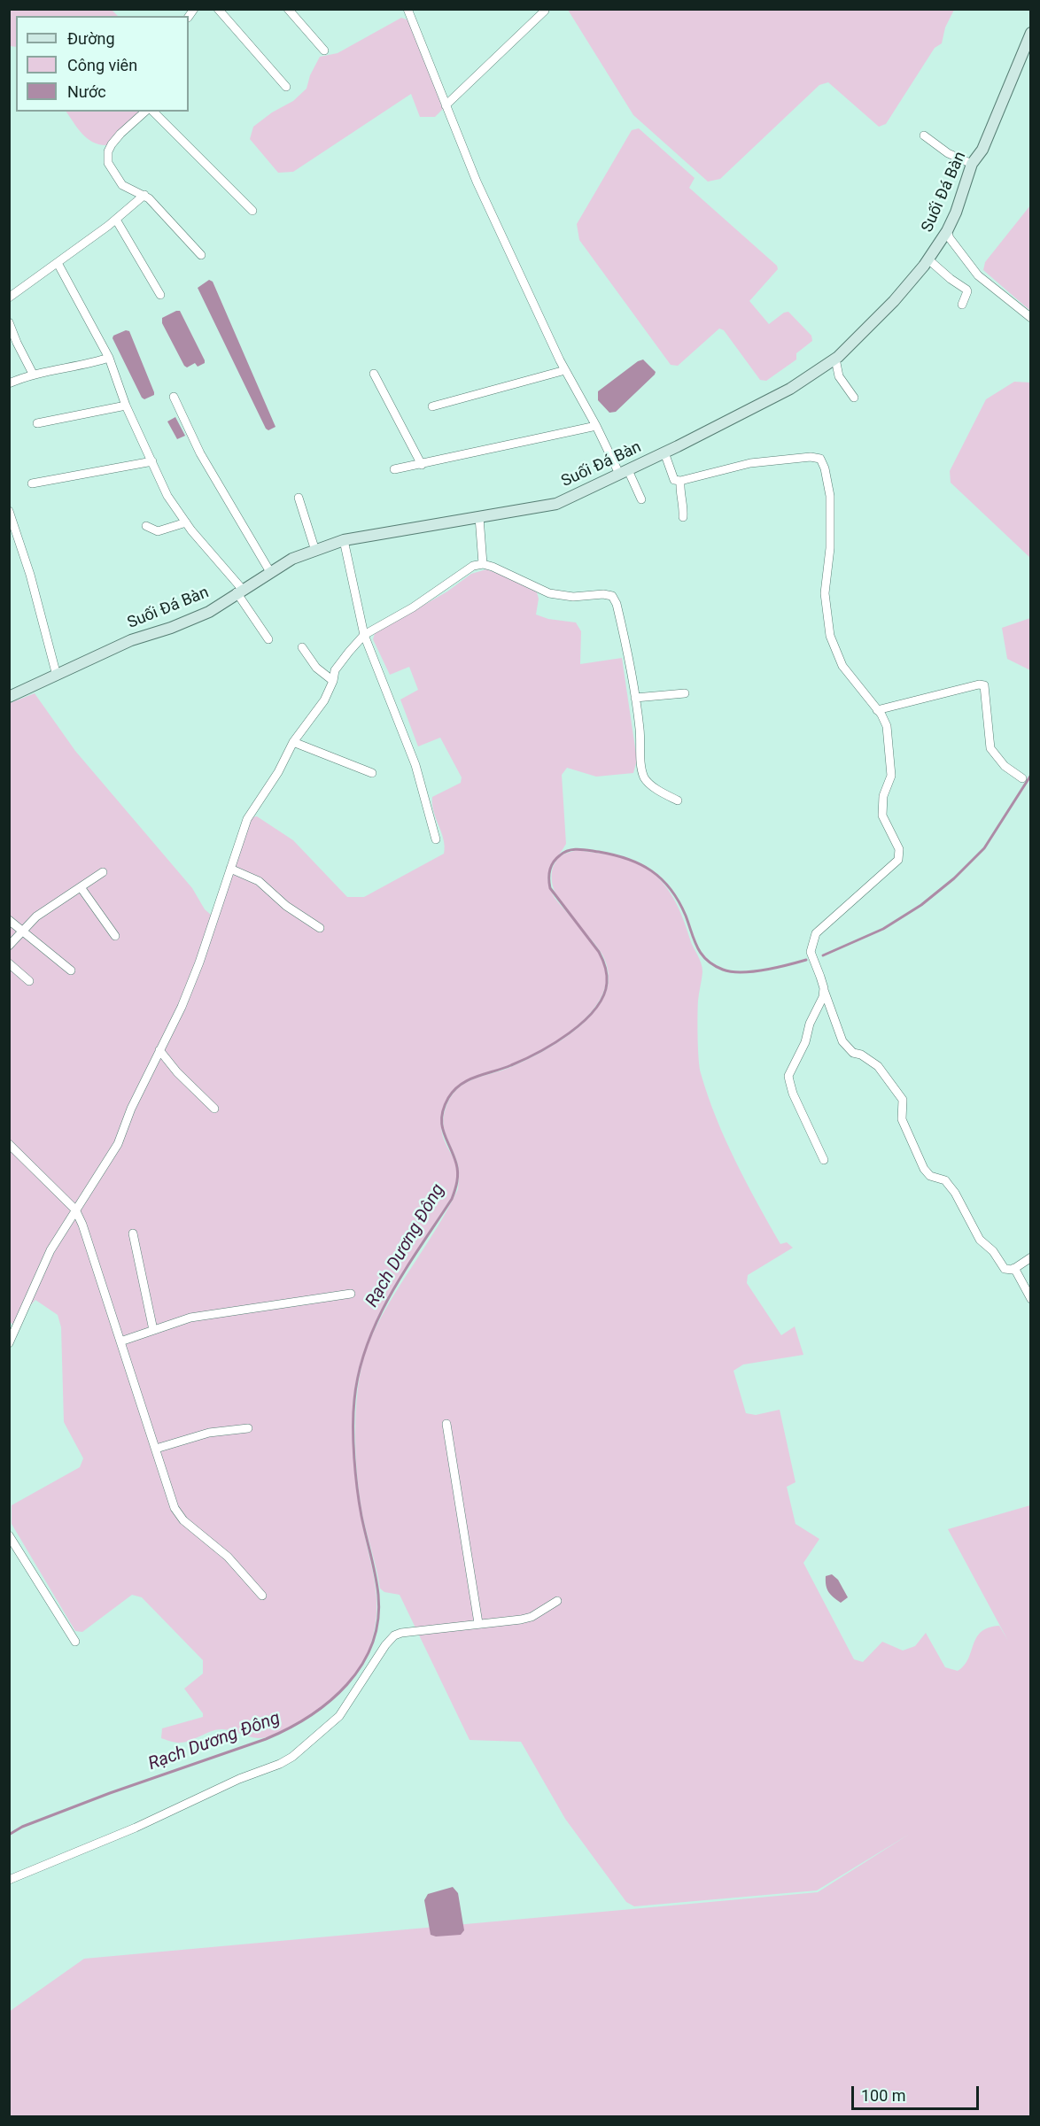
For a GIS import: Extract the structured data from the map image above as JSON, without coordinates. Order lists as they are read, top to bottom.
{
  "streets": {
    "street": ["Suối Đá Bàn"]
  },
  "water": ["Rạch Dương Đông"],
  "legend": ["Đường", "Công viên", "Nước"],
  "scale_bar": "100 m"
}
